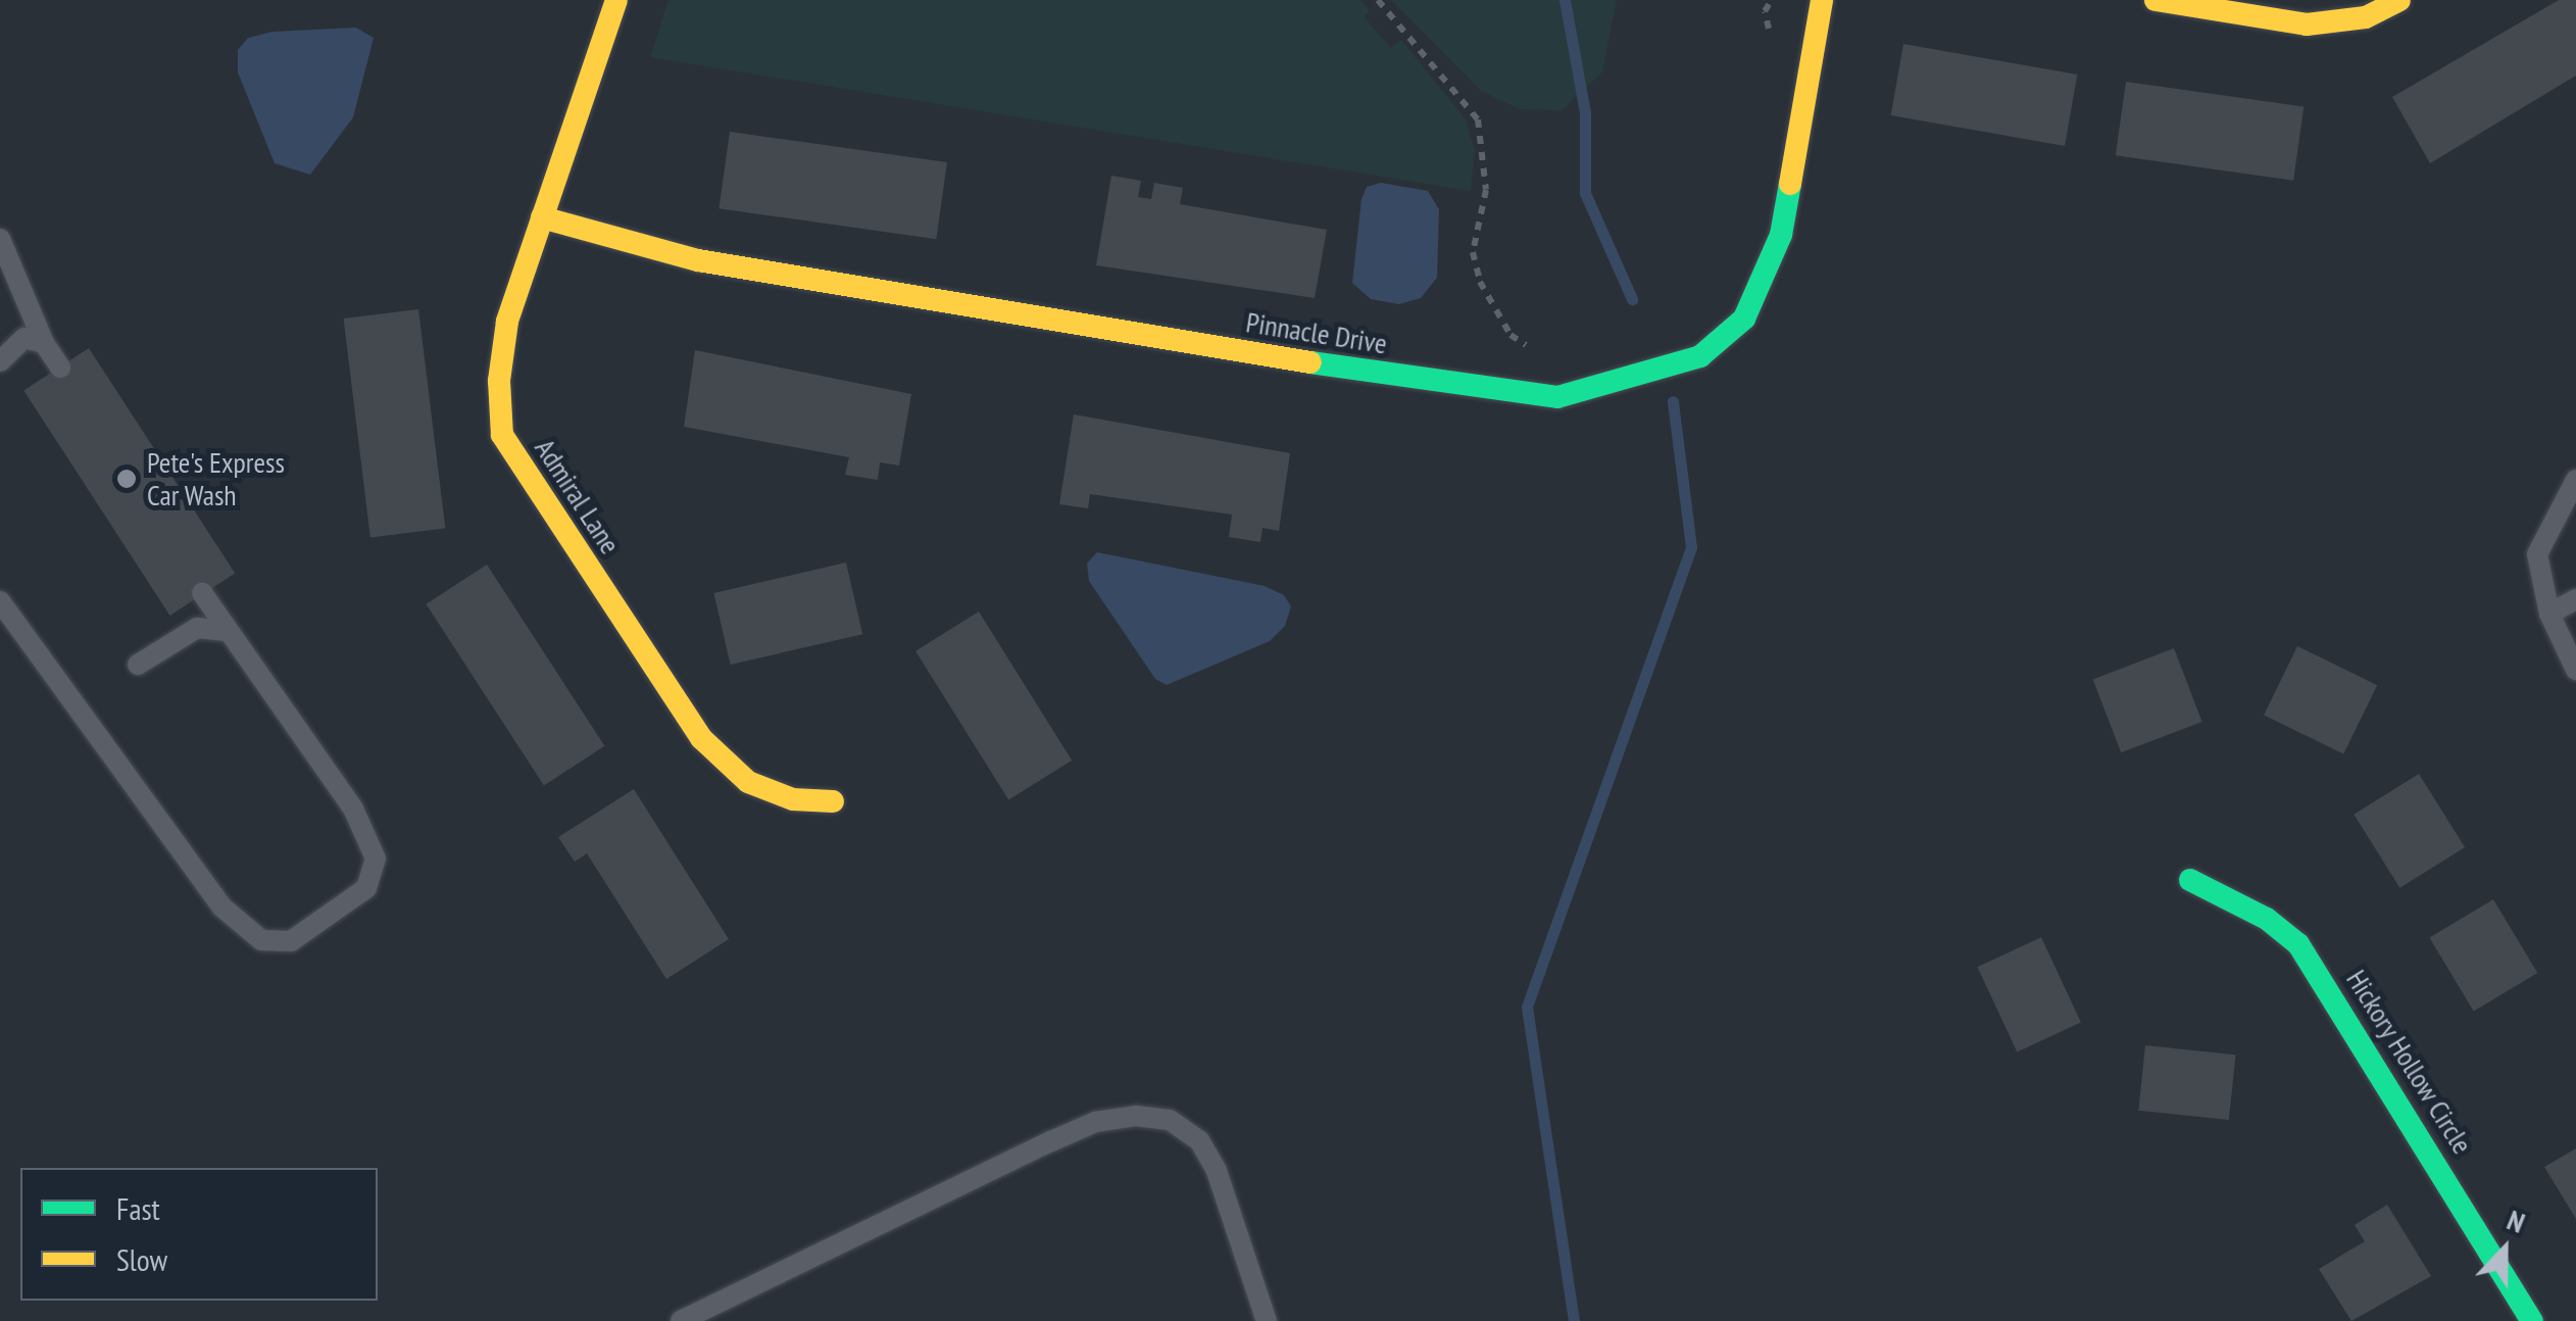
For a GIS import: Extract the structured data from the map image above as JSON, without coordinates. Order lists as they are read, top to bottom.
{
  "streets": {
    "street": ["Pinnacle Drive", "Admiral Lane", "Hickory Hollow Circle"]
  },
  "crossings": [
    ["Pinnacle Drive", "Admiral Lane"]
  ],
  "places": ["Pete's Express Car Wash"],
  "legend": ["Fast", "Slow"],
  "north": "top"
}
